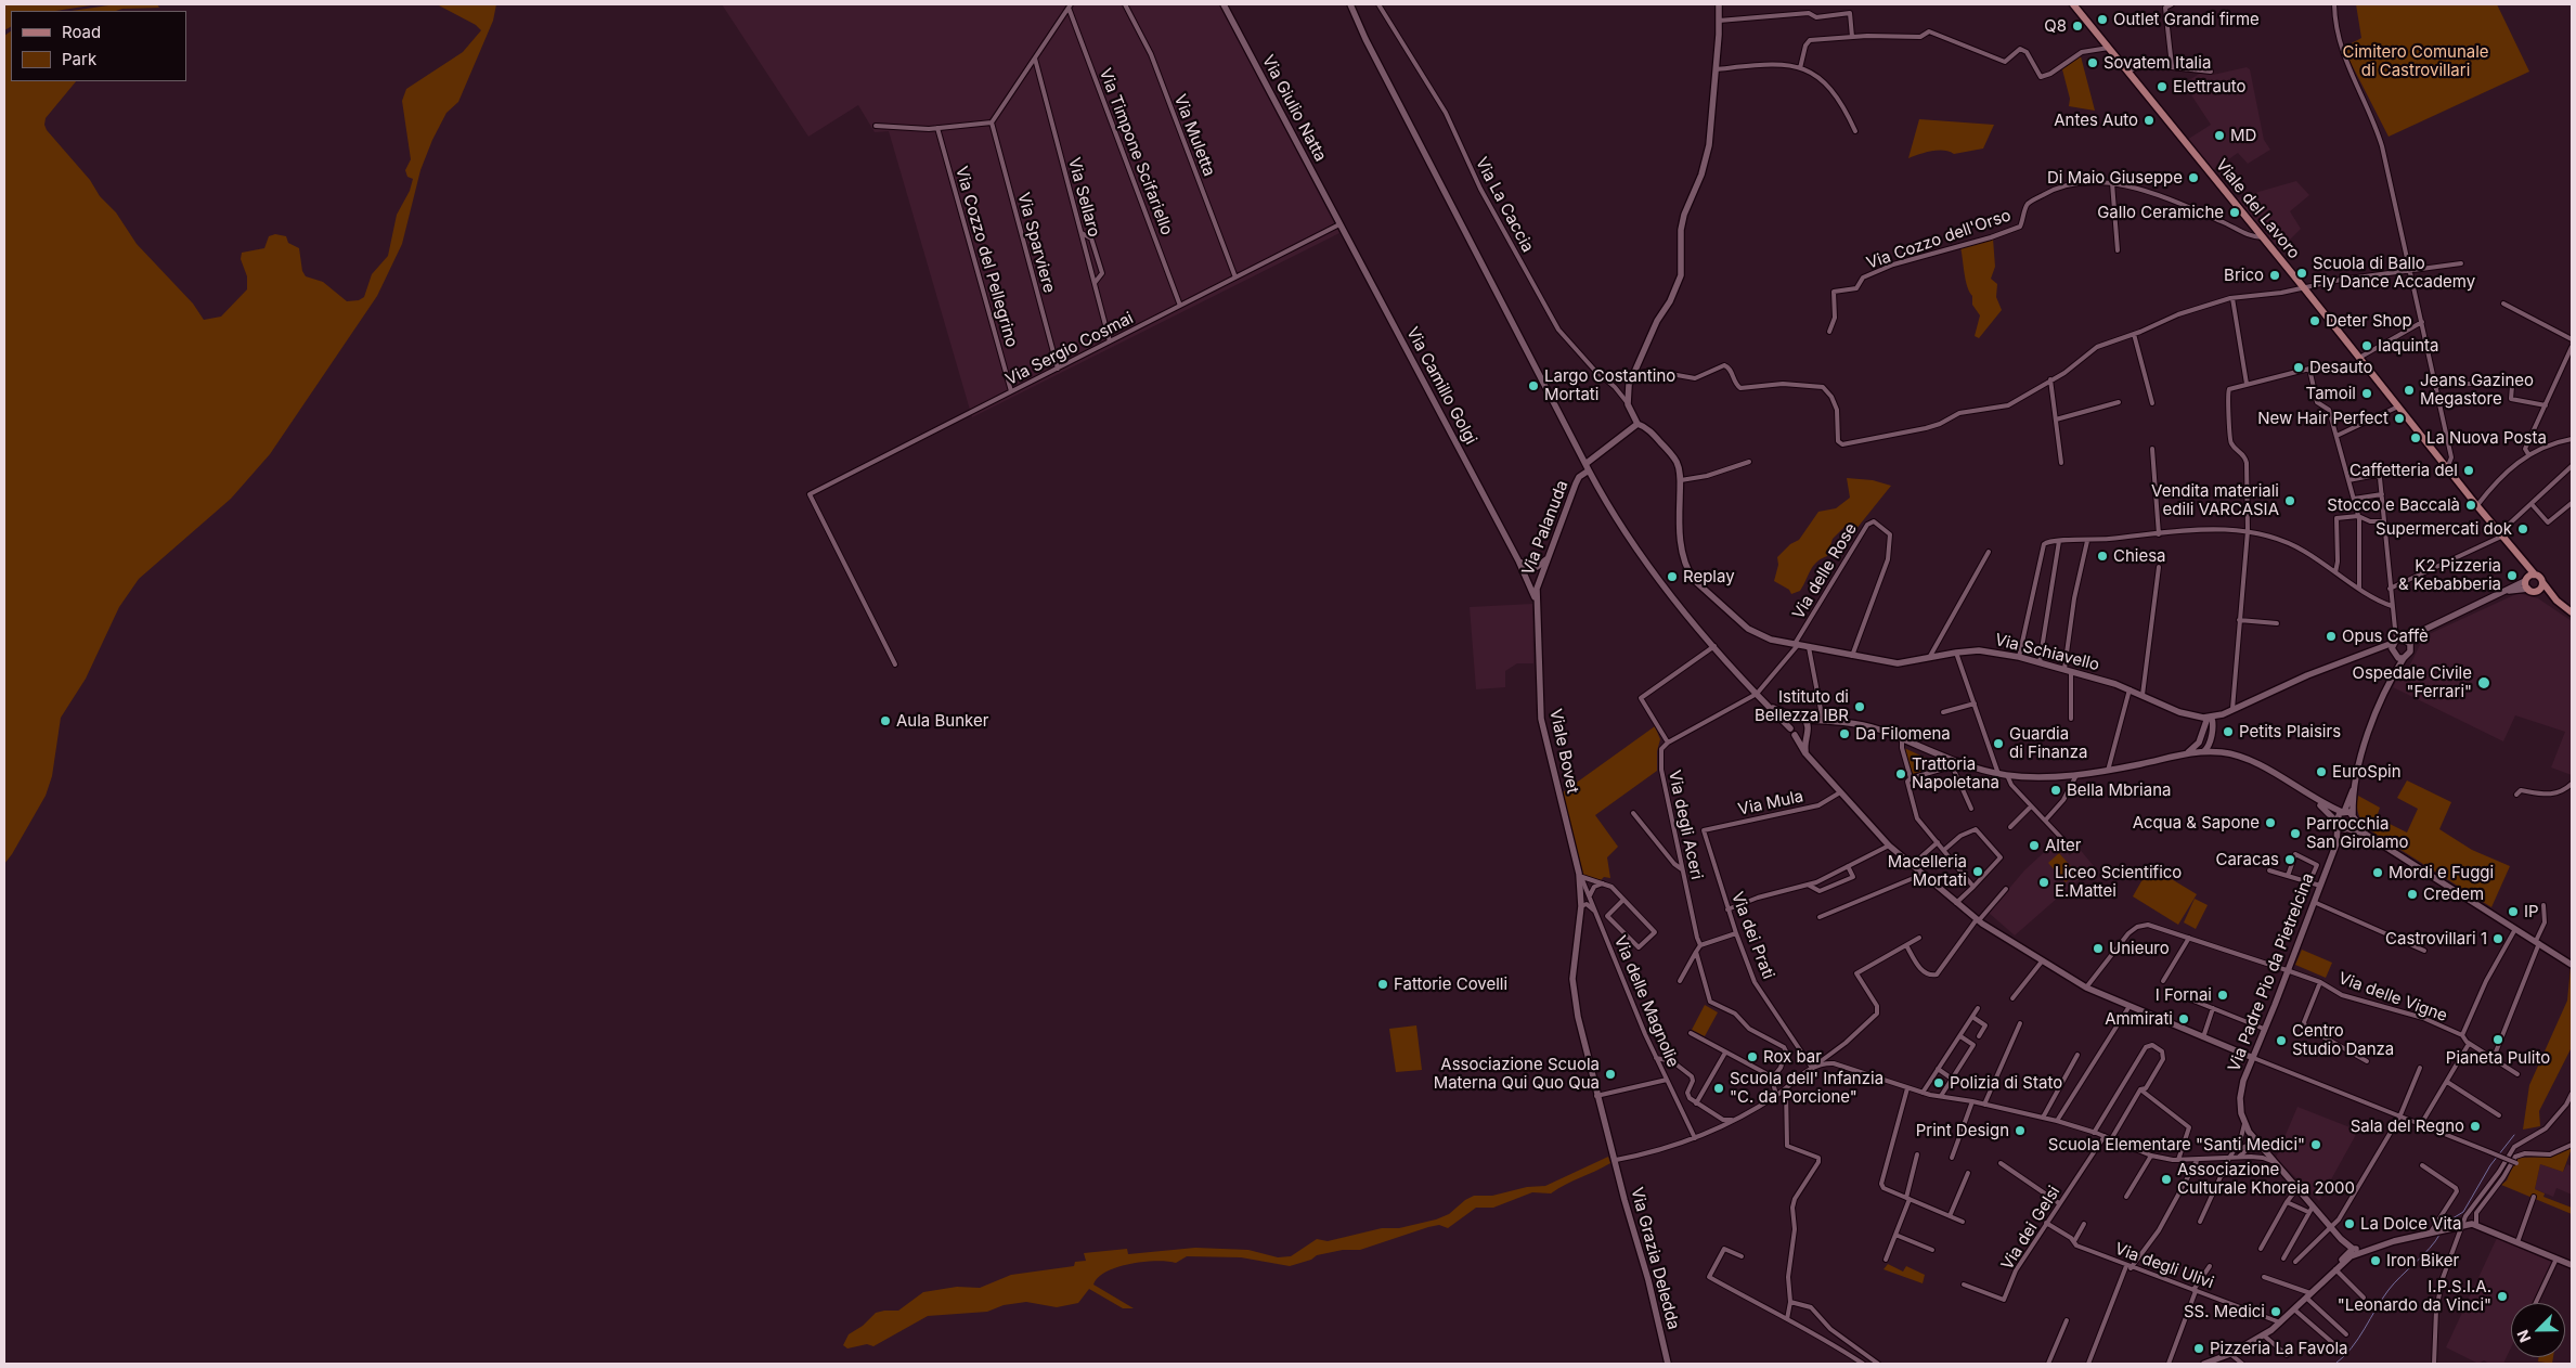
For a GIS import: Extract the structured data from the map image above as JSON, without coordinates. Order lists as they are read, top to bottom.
{
  "streets": {
    "main road": ["Viale del Lavoro"],
    "street": [
      "Via Giulio Natta",
      "Via Muletta",
      "Via Timpone Scifariello",
      "Via Sellaro",
      "Via La Caccia",
      "Via Cozzo dell'Orso",
      "Via Sparviere",
      "Via Cozzo del Pellegrino",
      "Via Sergio Cosmai",
      "Via Camillo Golgi",
      "Via Palanuda",
      "Via delle Rose",
      "Via Schiavello",
      "Viale Bovet",
      "Via Mula",
      "Via degli Aceri",
      "Via dei Prati",
      "Via Padre Pio da Pietrelcina",
      "Via delle Vigne",
      "Via delle Magnolie",
      "Via dei Gelsi",
      "Via Grazia Deledda",
      "Via degli Ulivi"
    ]
  },
  "crossings": [
    ["Via Giulio Natta", "Via Sergio Cosmai"],
    ["Via Giulio Natta", "Via Camillo Golgi"],
    ["Via Muletta", "Via Sergio Cosmai"],
    ["Via Timpone Scifariello", "Via Sergio Cosmai"],
    ["Via Sellaro", "Via Sergio Cosmai"],
    ["Viale del Lavoro", "Via Cozzo dell'Orso"],
    ["Via Sparviere", "Via Sergio Cosmai"],
    ["Via Cozzo del Pellegrino", "Via Sergio Cosmai"],
    ["Via Sergio Cosmai", "Via Camillo Golgi"],
    ["Via Camillo Golgi", "Via Palanuda"],
    ["Via Camillo Golgi", "Viale Bovet"],
    ["Via Palanuda", "Via Schiavello"],
    ["Via Palanuda", "Viale Bovet"],
    ["Via delle Rose", "Via Schiavello"],
    ["Viale Bovet", "Via delle Magnolie"],
    ["Viale Bovet", "Via Grazia Deledda"],
    ["Via Mula", "Via dei Prati"],
    ["Via Padre Pio da Pietrelcina", "Via delle Vigne"],
    ["Via dei Gelsi", "Via degli Ulivi"]
  ],
  "parks": ["Cimitero Comunale di Castrovillari"],
  "places": [
    "Outlet Grandi firme",
    "Q8",
    "Sovatem Italia",
    "Elettrauto",
    "Antes Auto",
    "MD",
    "Di Maio Giuseppe",
    "Gallo Ceramiche",
    "Scuola di Ballo Fly Dance Accademy",
    "Brico",
    "Deter Shop",
    "Iaquinta",
    "Desauto",
    "Largo Costantino Mortati",
    "Jeans Gazineo Megastore",
    "Tamoil",
    "New Hair Perfect",
    "La Nuova Posta",
    "Caffetteria del",
    "Vendita materiali edili VARCASIA",
    "Stocco e Baccalà",
    "Supermercati dok",
    "Chiesa",
    "K2 Pizzeria & Kebabberia",
    "Replay",
    "Opus Caffè",
    "Ospedale Civile \"Ferrari\"",
    "Istituto di Bellezza IBR",
    "Aula Bunker",
    "Petits Plaisirs",
    "Da Filomena",
    "Guardia di Finanza",
    "EuroSpin",
    "Trattoria Napoletana",
    "Bella Mbriana",
    "Acqua & Sapone",
    "Parrocchia San Girolamo",
    "Alter",
    "Caracas",
    "Macelleria Mortati",
    "Mordi e Fuggi",
    "Liceo Scientifico E.Mattei",
    "Credem",
    "IP",
    "Castrovillari 1",
    "Unieuro",
    "Fattorie Covelli",
    "I Fornai",
    "Ammirati",
    "Pianeta Pulito",
    "Centro Studio Danza",
    "Rox bar",
    "Associazione Scuola Materna Qui Quo Qua",
    "Polizia di Stato",
    "Scuola dell' Infanzia \"C. da Porcione\"",
    "Sala del Regno",
    "Print Design",
    "Scuola Elementare \"Santi Medici\"",
    "Associazione Culturale Khoreia 2000",
    "La Dolce Vita",
    "Iron Biker",
    "I.P.S.I.A. \"Leonardo da Vinci\"",
    "SS. Medici",
    "Pizzeria La Favola"
  ],
  "legend": ["Road", "Park"],
  "north": "bottom left"
}
